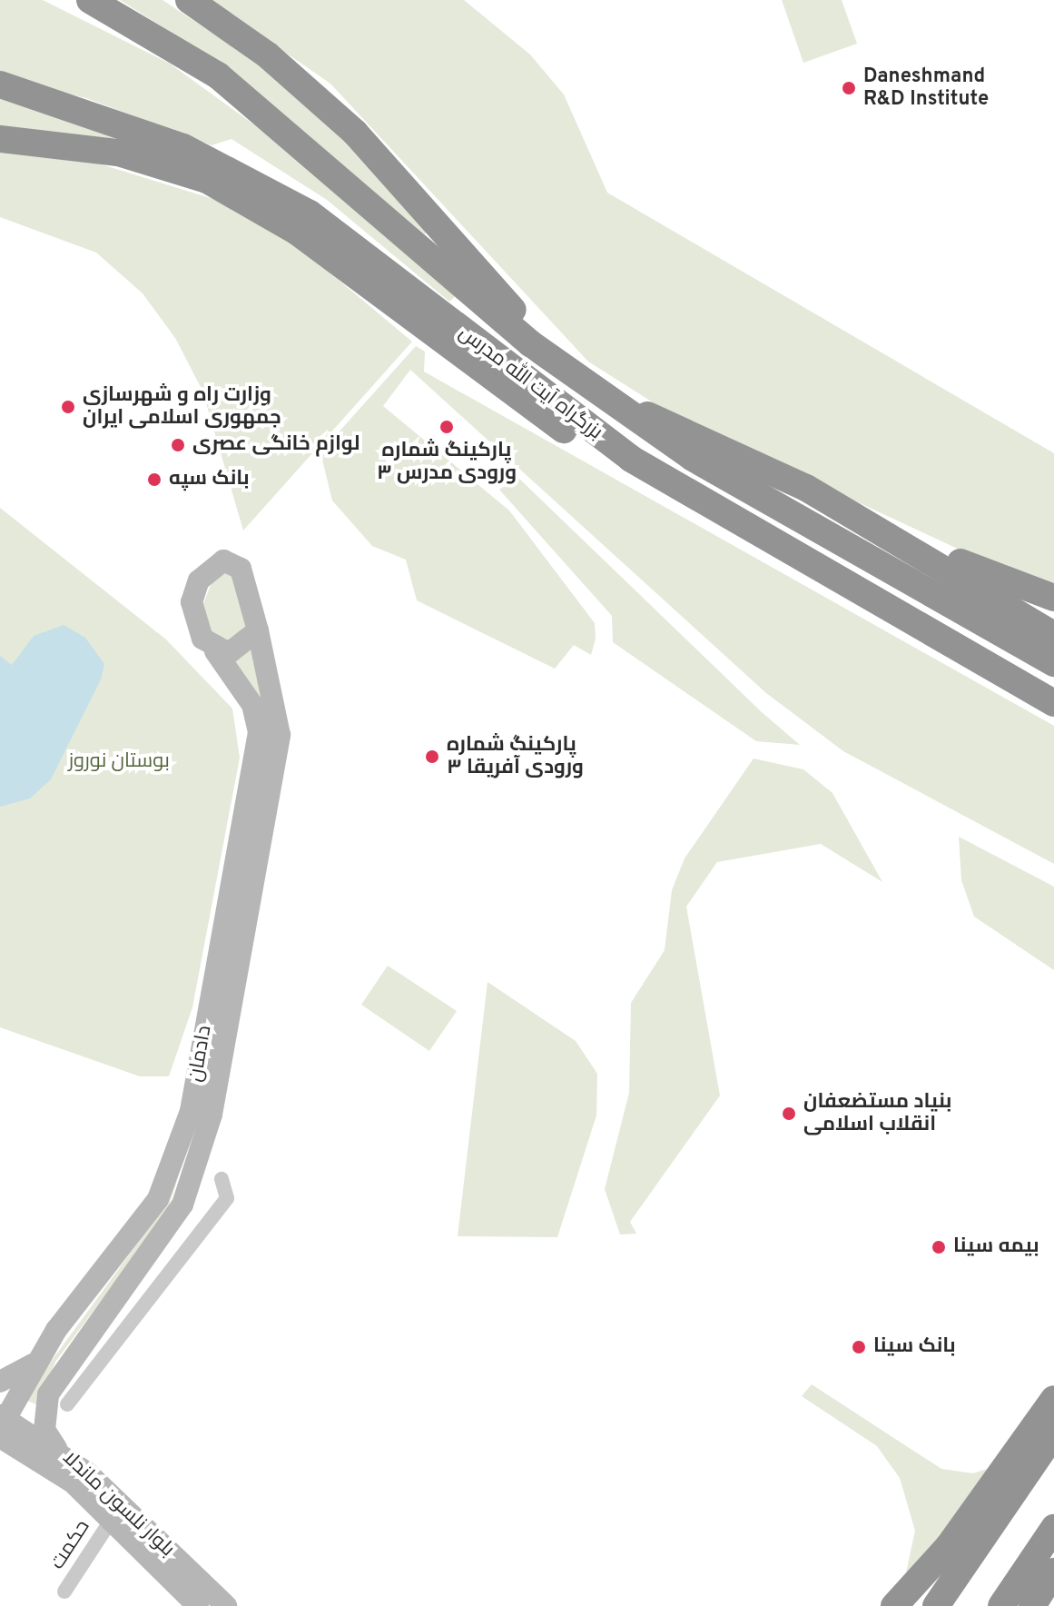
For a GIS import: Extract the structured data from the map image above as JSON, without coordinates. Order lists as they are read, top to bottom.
{
  "streets": {
    "highway": ["بزرگراه آیت الله مدرس"],
    "street": ["دادمان", "بلوار نلسون ماندلا", "حکمت"]
  },
  "crossings": [
    ["دادمان", "بلوار نلسون ماندلا"],
    ["بلوار نلسون ماندلا", "حکمت"]
  ],
  "parks": ["بوستان نوروز"],
  "places": [
    "Daneshmand R&D Institute",
    "وزارت راه و شهرسازی جمهوری اسلامی ایران",
    "پارکینگ شماره ۳ ورودی مدرس",
    "لوازم خانگی عصری",
    "بانک سپه",
    "پارکینگ شماره ۳ ورودی آفریقا",
    "بنیاد مستضعفان انقلاب اسلامی",
    "بیمه سینا",
    "بانک سینا"
  ]
}
